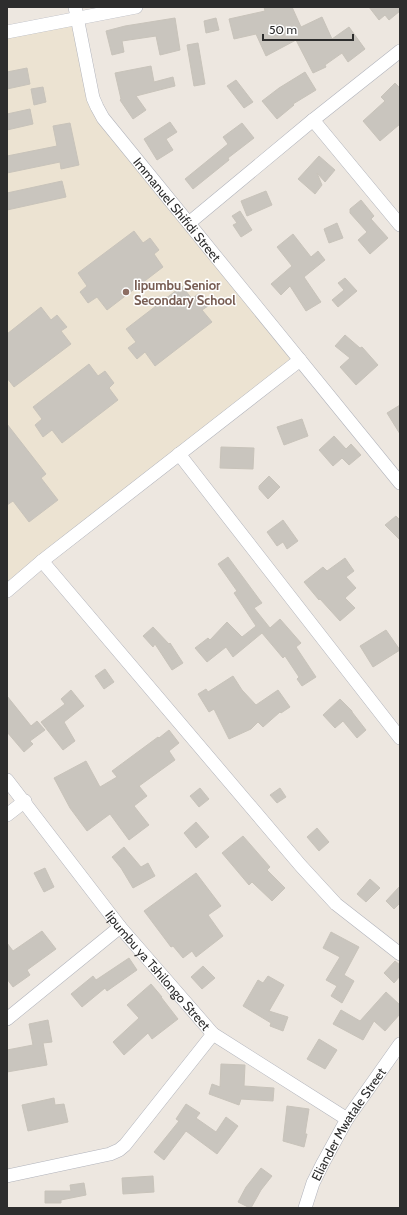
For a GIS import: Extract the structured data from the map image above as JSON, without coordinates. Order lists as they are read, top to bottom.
{
  "streets": {
    "street": ["Immanuel Shifidi Street", "Iipumbu ya Tshilongo Street", "Eliander Mwatale Street"]
  },
  "crossings": [
    ["Iipumbu ya Tshilongo Street", "Eliander Mwatale Street"]
  ],
  "places": ["Iipumbu Senior Secondary School"],
  "scale_bar": "50 m"
}
